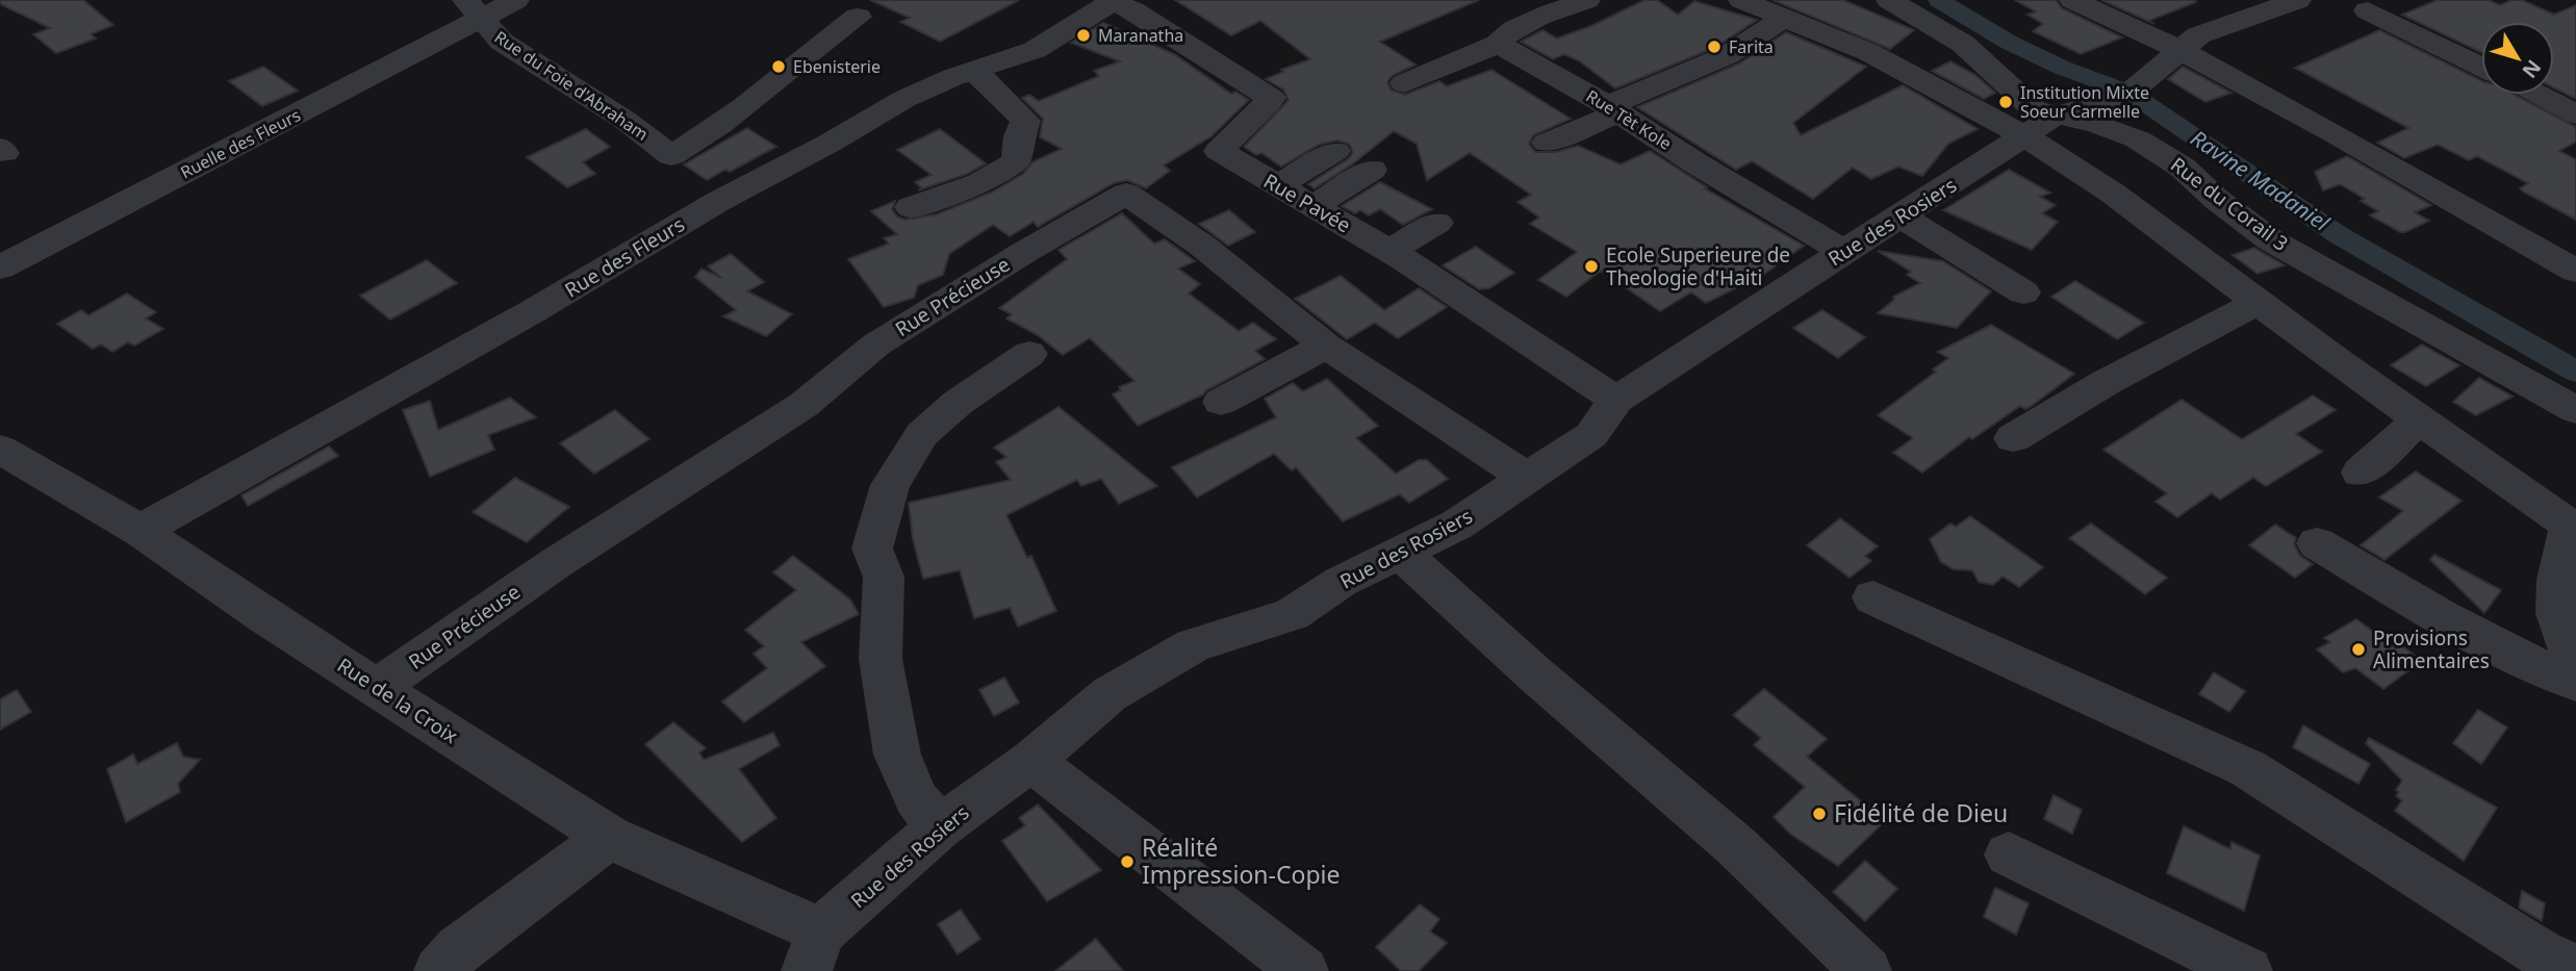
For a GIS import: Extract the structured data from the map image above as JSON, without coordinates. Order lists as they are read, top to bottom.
{
  "streets": {
    "street": [
      "Rue du Foie d'Abraham",
      "Rue Tèt Kole",
      "Ruelle des Fleurs",
      "Rue Pavée",
      "Rue du Corail 3",
      "Rue des Rosiers",
      "Rue des Fleurs",
      "Rue Précieuse",
      "Rue de la Croix"
    ]
  },
  "crossings": [
    ["Rue du Foie d'Abraham", "Ruelle des Fleurs"],
    ["Rue Tèt Kole", "Rue des Rosiers"],
    ["Rue Pavée", "Rue des Rosiers"],
    ["Rue Pavée", "Rue des Fleurs"],
    ["Rue du Corail 3", "Rue des Rosiers"],
    ["Rue des Rosiers", "Rue Précieuse"],
    ["Rue des Rosiers", "Rue de la Croix"],
    ["Rue des Fleurs", "Rue de la Croix"],
    ["Rue Précieuse", "Rue de la Croix"]
  ],
  "water": ["Ravine Madaniel"],
  "places": [
    "Maranatha",
    "Farita",
    "Ebenisterie",
    "Institution Mixte Soeur Carmelle",
    "Ecole Superieure de Theologie d'Haiti",
    "Provisions Alimentaires",
    "Fidélité de Dieu",
    "Réalité Impression-Copie"
  ],
  "north": "bottom right"
}
